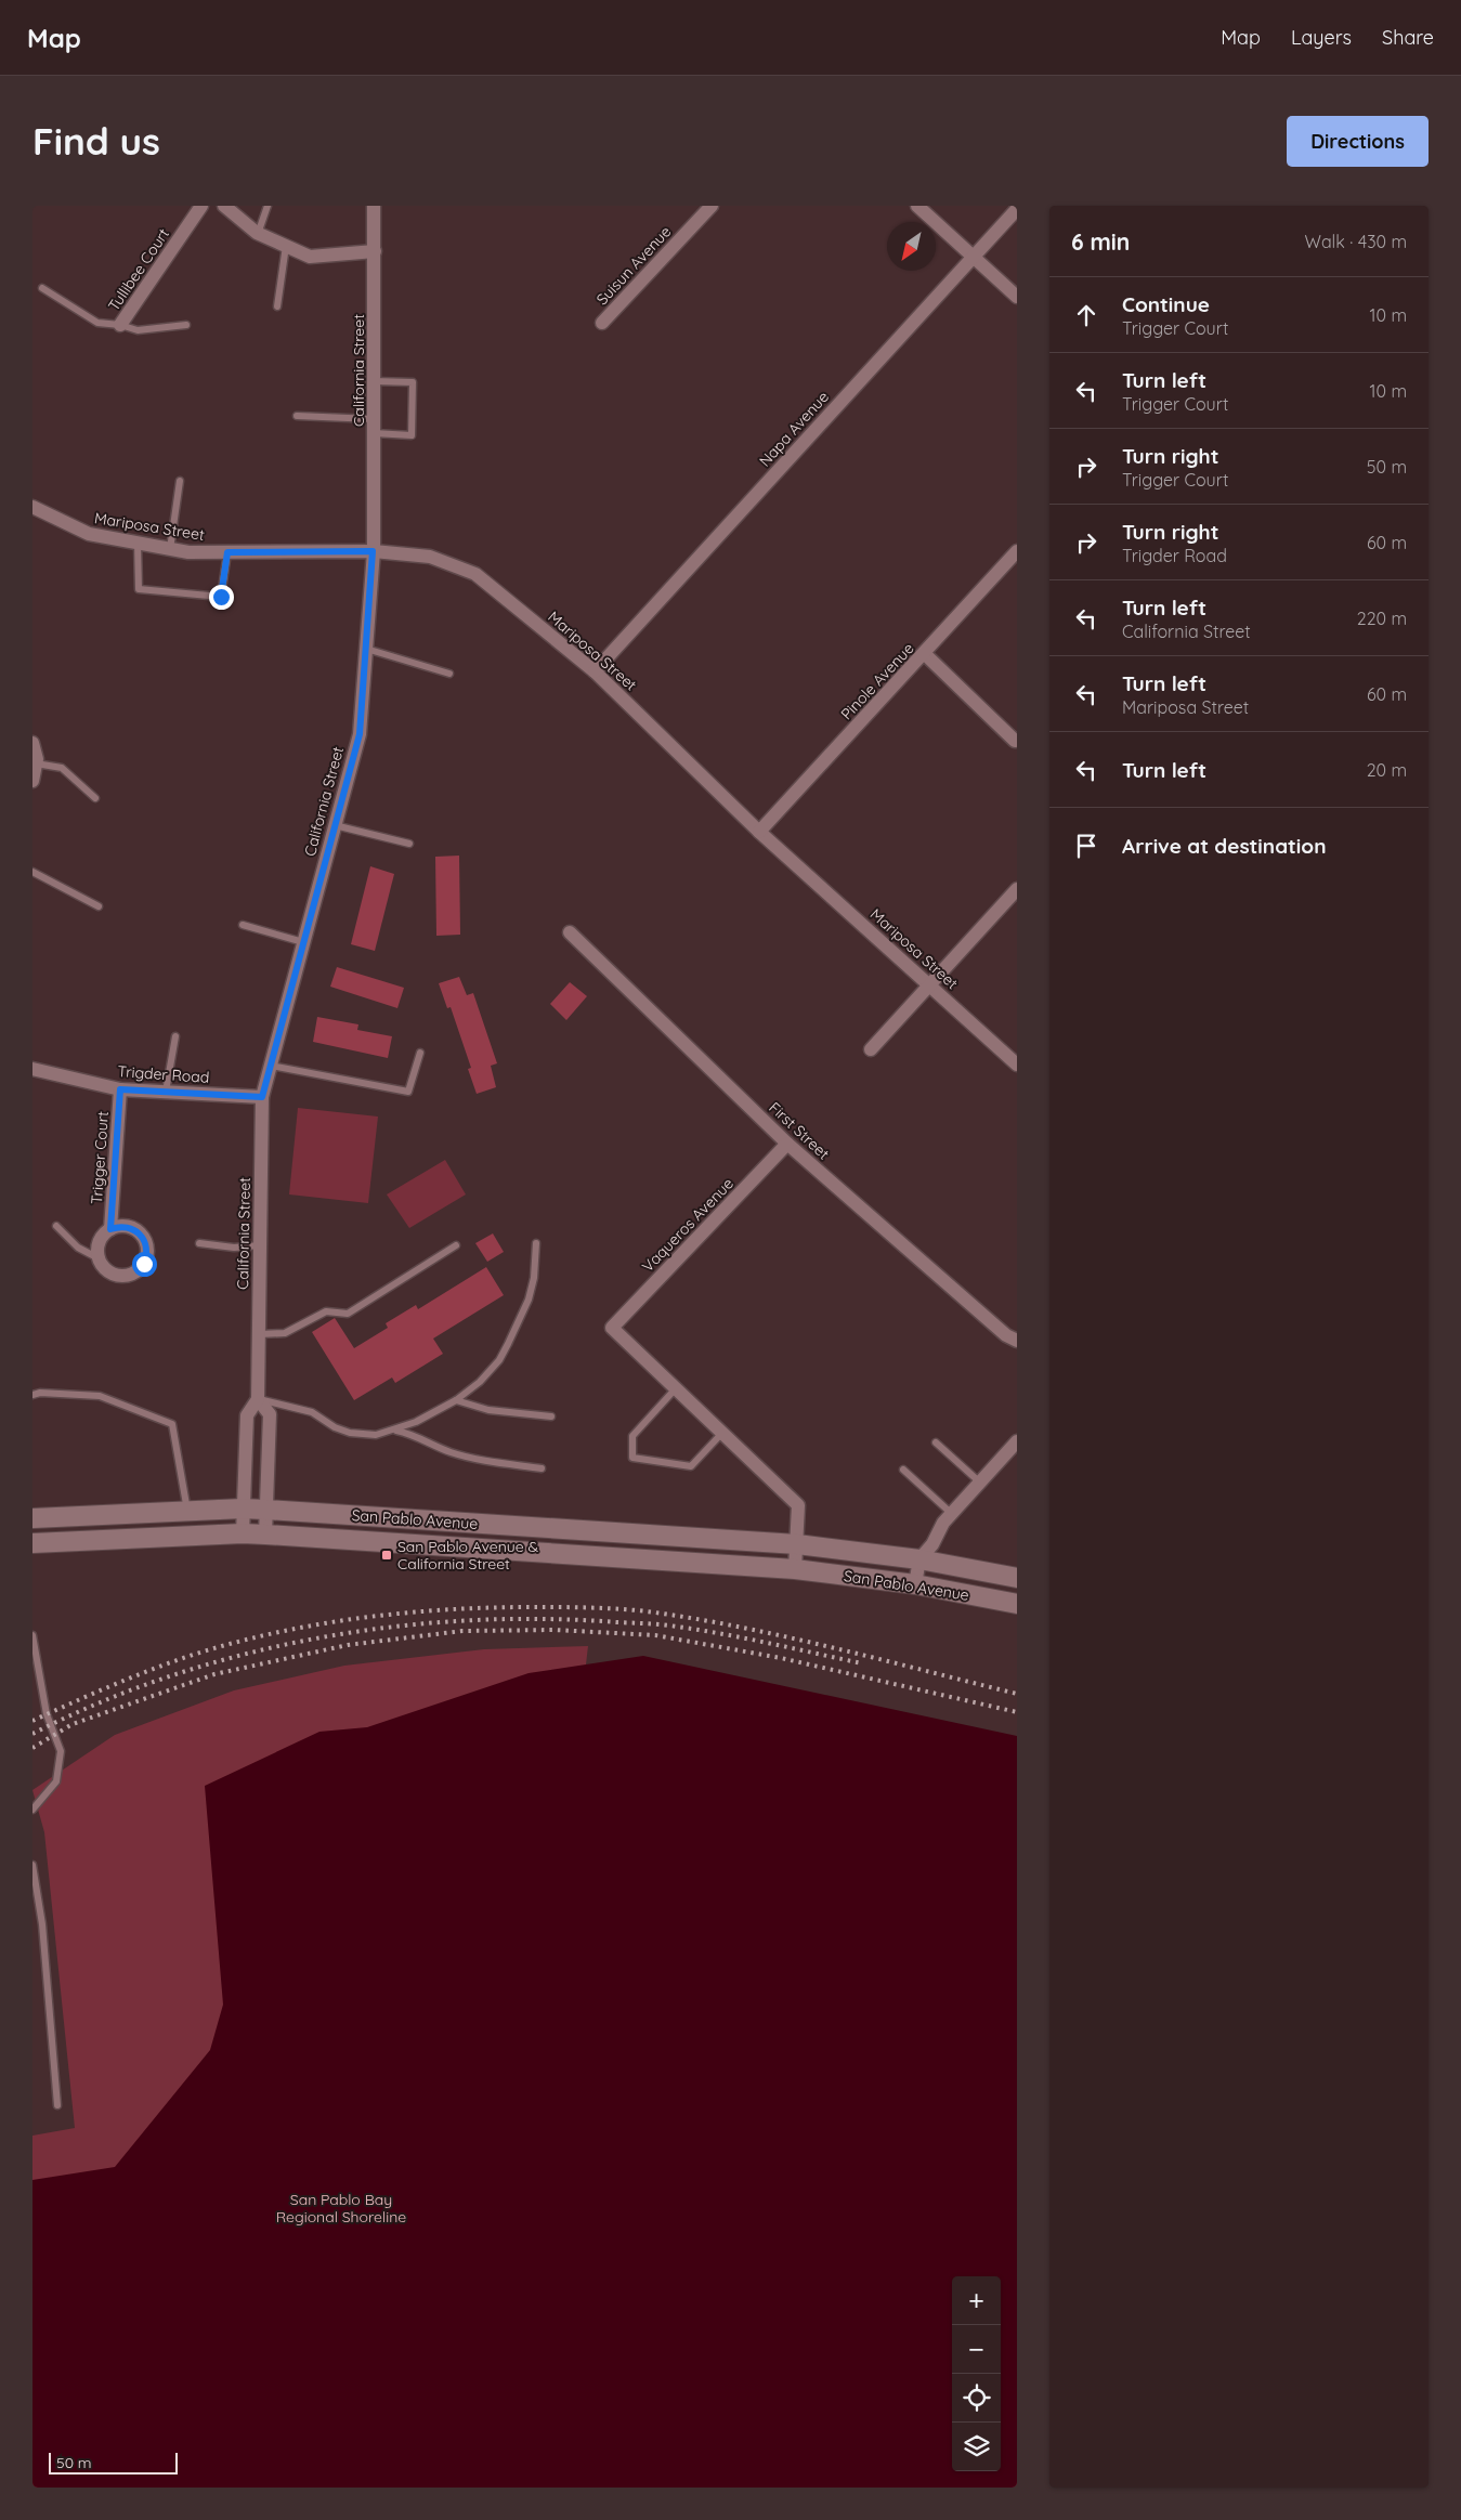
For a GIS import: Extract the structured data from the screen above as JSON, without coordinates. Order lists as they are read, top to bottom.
{
  "streets": {
    "main road": ["San Pablo Avenue"],
    "street": [
      "Suisun Avenue",
      "Tullibee Court",
      "California Street",
      "Napa Avenue",
      "Mariposa Street",
      "Pinole Avenue",
      "Trigder Road",
      "First Street",
      "Trigger Court",
      "Vaqueros Avenue"
    ]
  },
  "crossings": [
    ["California Street", "Mariposa Street"],
    ["California Street", "Trigder Road"],
    ["California Street", "San Pablo Avenue"],
    ["Napa Avenue", "Mariposa Street"],
    ["Mariposa Street", "Pinole Avenue"],
    ["Trigder Road", "Trigger Court"],
    ["First Street", "Vaqueros Avenue"]
  ],
  "parks": ["San Pablo Bay Regional Shoreline"],
  "places": {
    "transit": ["San Pablo Avenue & California Street"]
  },
  "scale_bar": "50 m",
  "north": "bottom left",
  "page": {
    "header": "Map",
    "nav": ["Map", "Layers", "Share"],
    "buttons": "Directions",
    "title": "Find us",
    "heading": ["6 min", "Walk · 430 m"],
    "list": [
      ["Continue", "Trigger Court", "10 m"],
      ["Turn left", "Trigger Court", "10 m"],
      ["Turn right", "Trigger Court", "50 m"],
      ["Turn right", "Trigder Road", "60 m"],
      ["Turn left", "California Street", "220 m"],
      ["Turn left", "Mariposa Street", "60 m"],
      ["Turn left", "20 m"],
      "Arrive at destination"
    ],
    "map_buttons": ["+", "−"],
    "scale": "50 m"
  }
}
